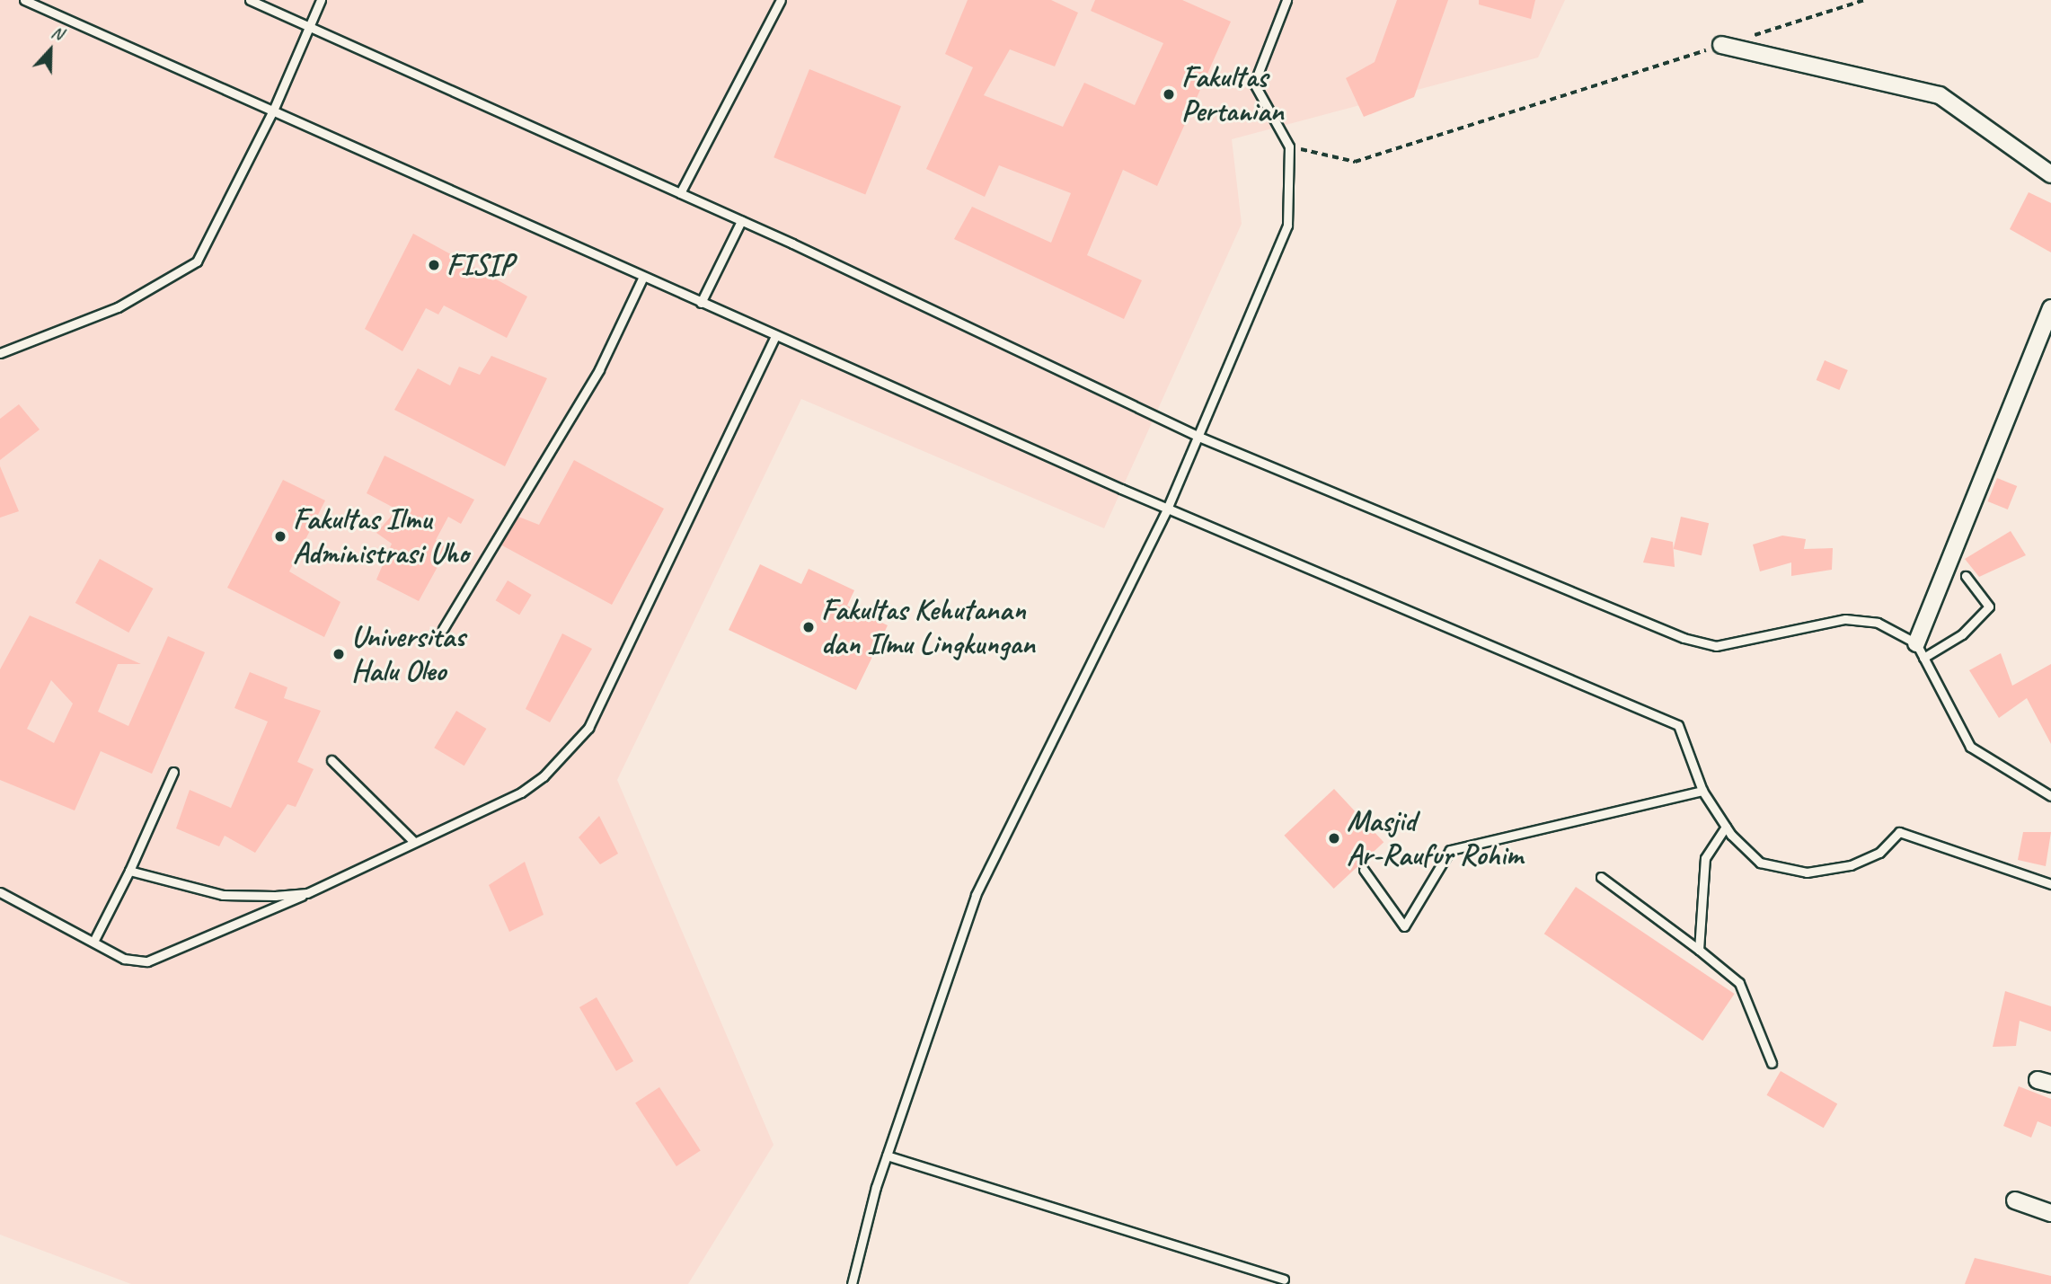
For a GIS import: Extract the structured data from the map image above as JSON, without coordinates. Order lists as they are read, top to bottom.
{
  "places": [
    "Fakultas Pertanian",
    "FISIP",
    "Fakultas Ilmu Administrasi Uho",
    "Fakultas Kehutanan dan Ilmu Lingkungan",
    "Universitas Halu Oleo",
    "Masjid Ar-Raufur Rohim"
  ],
  "north": "top"
}
